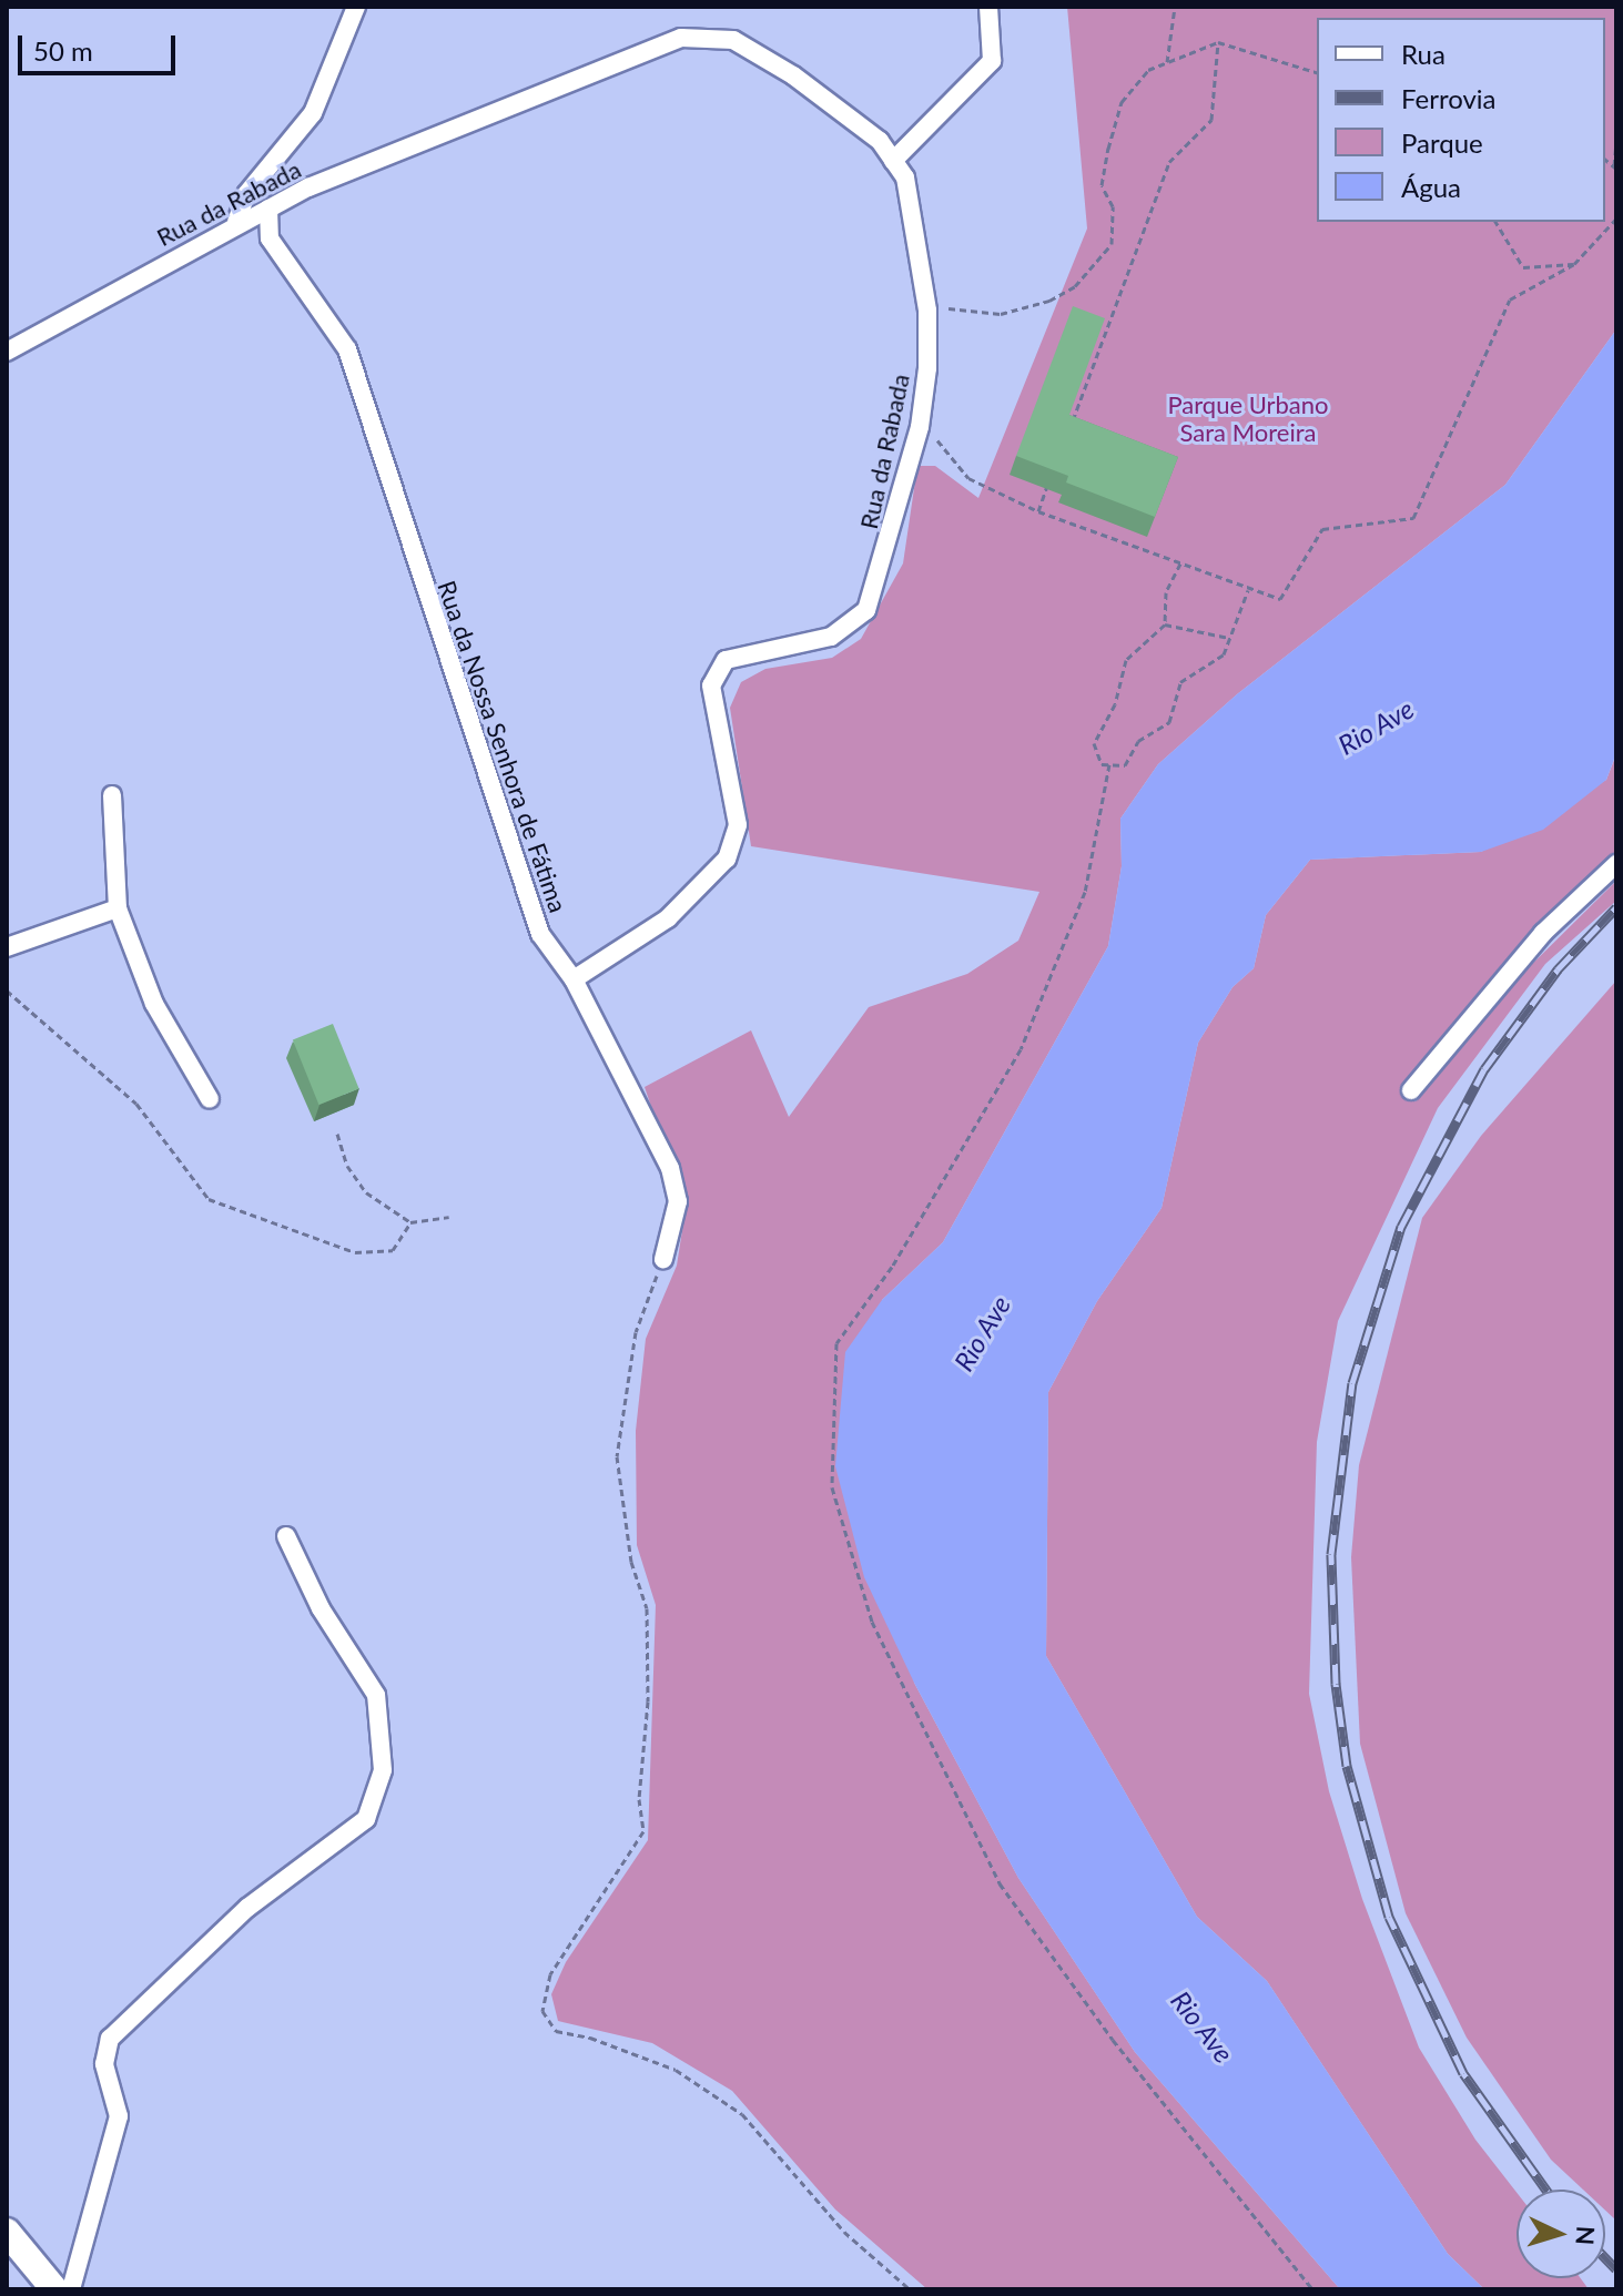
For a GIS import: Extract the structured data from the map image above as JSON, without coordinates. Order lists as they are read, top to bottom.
{
  "streets": {
    "street": ["Rua da Rabada", "Rua da Nossa Senhora de Fátima"]
  },
  "crossings": [
    ["Rua da Rabada", "Rua da Nossa Senhora de Fátima"]
  ],
  "water": ["Rio Ave"],
  "parks": ["Parque Urbano Sara Moreira"],
  "legend": [
    "Rua",
    "Ferrovia",
    "Parque",
    "Água"
  ],
  "scale_bar": "50 m",
  "north": "right"
}
